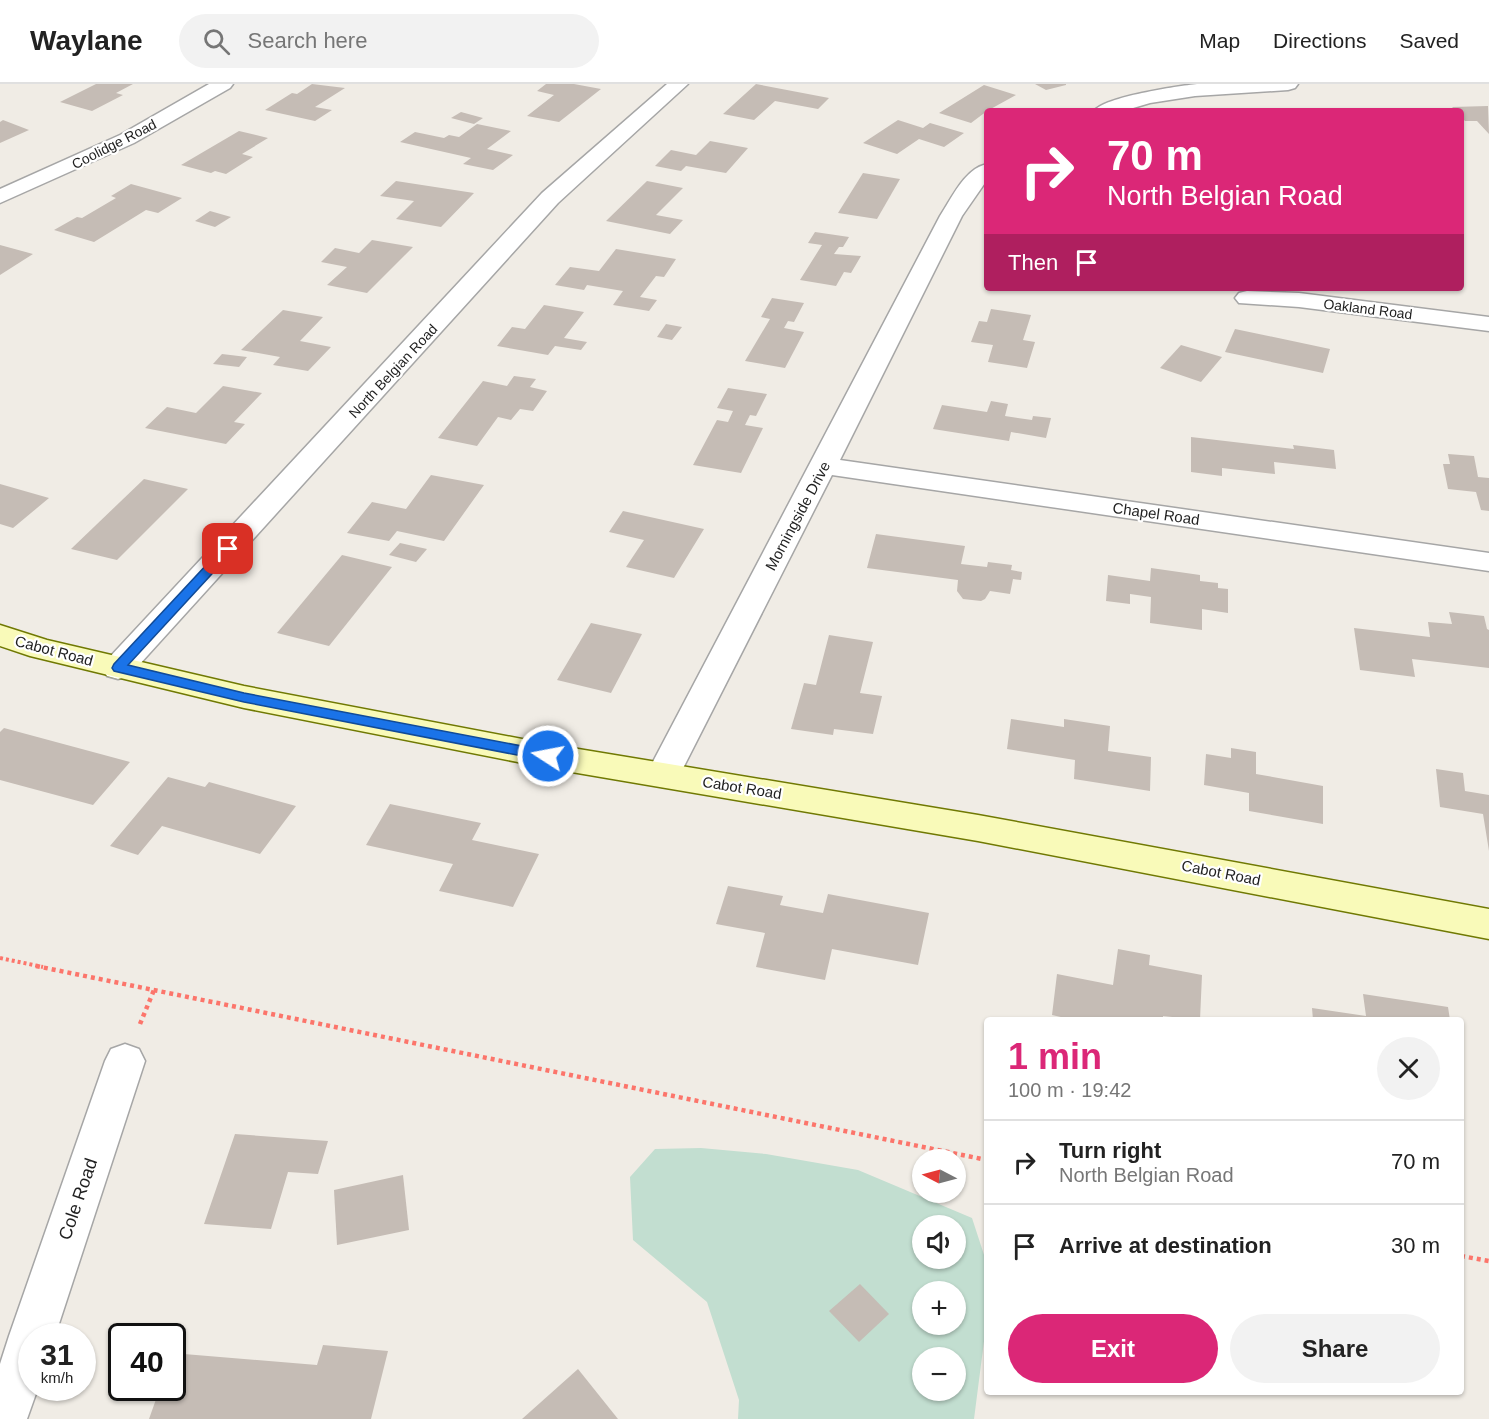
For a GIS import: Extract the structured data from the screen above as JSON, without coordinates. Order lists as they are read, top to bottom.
{
  "streets": {
    "street": [
      "Coolidge Road",
      "Oakland Road",
      "North Belgian Road",
      "Chapel Road",
      "Morningside Drive",
      "Cabot Road",
      "Cole Road"
    ]
  },
  "crossings": [
    ["North Belgian Road", "Cabot Road"],
    ["Chapel Road", "Morningside Drive"],
    ["Morningside Drive", "Cabot Road"]
  ],
  "north": "left",
  "page": {
    "header": "Waylane",
    "search": "Search here",
    "nav": ["Map", "Directions", "Saved"],
    "turn": ["70 m", "North Belgian Road"],
    "then": "Then",
    "heading": ["1 min", "100 m · 19:42"],
    "list": [
      {
        "name": "Turn right",
        "note": "North Belgian Road",
        "value": "70 m"
      },
      {
        "name": "Arrive at destination",
        "value": "30 m"
      }
    ],
    "map_buttons": ["+", "−"],
    "buttons": ["Exit", "Share"],
    "speed": "31 km/h",
    "limit": "40"
  }
}
